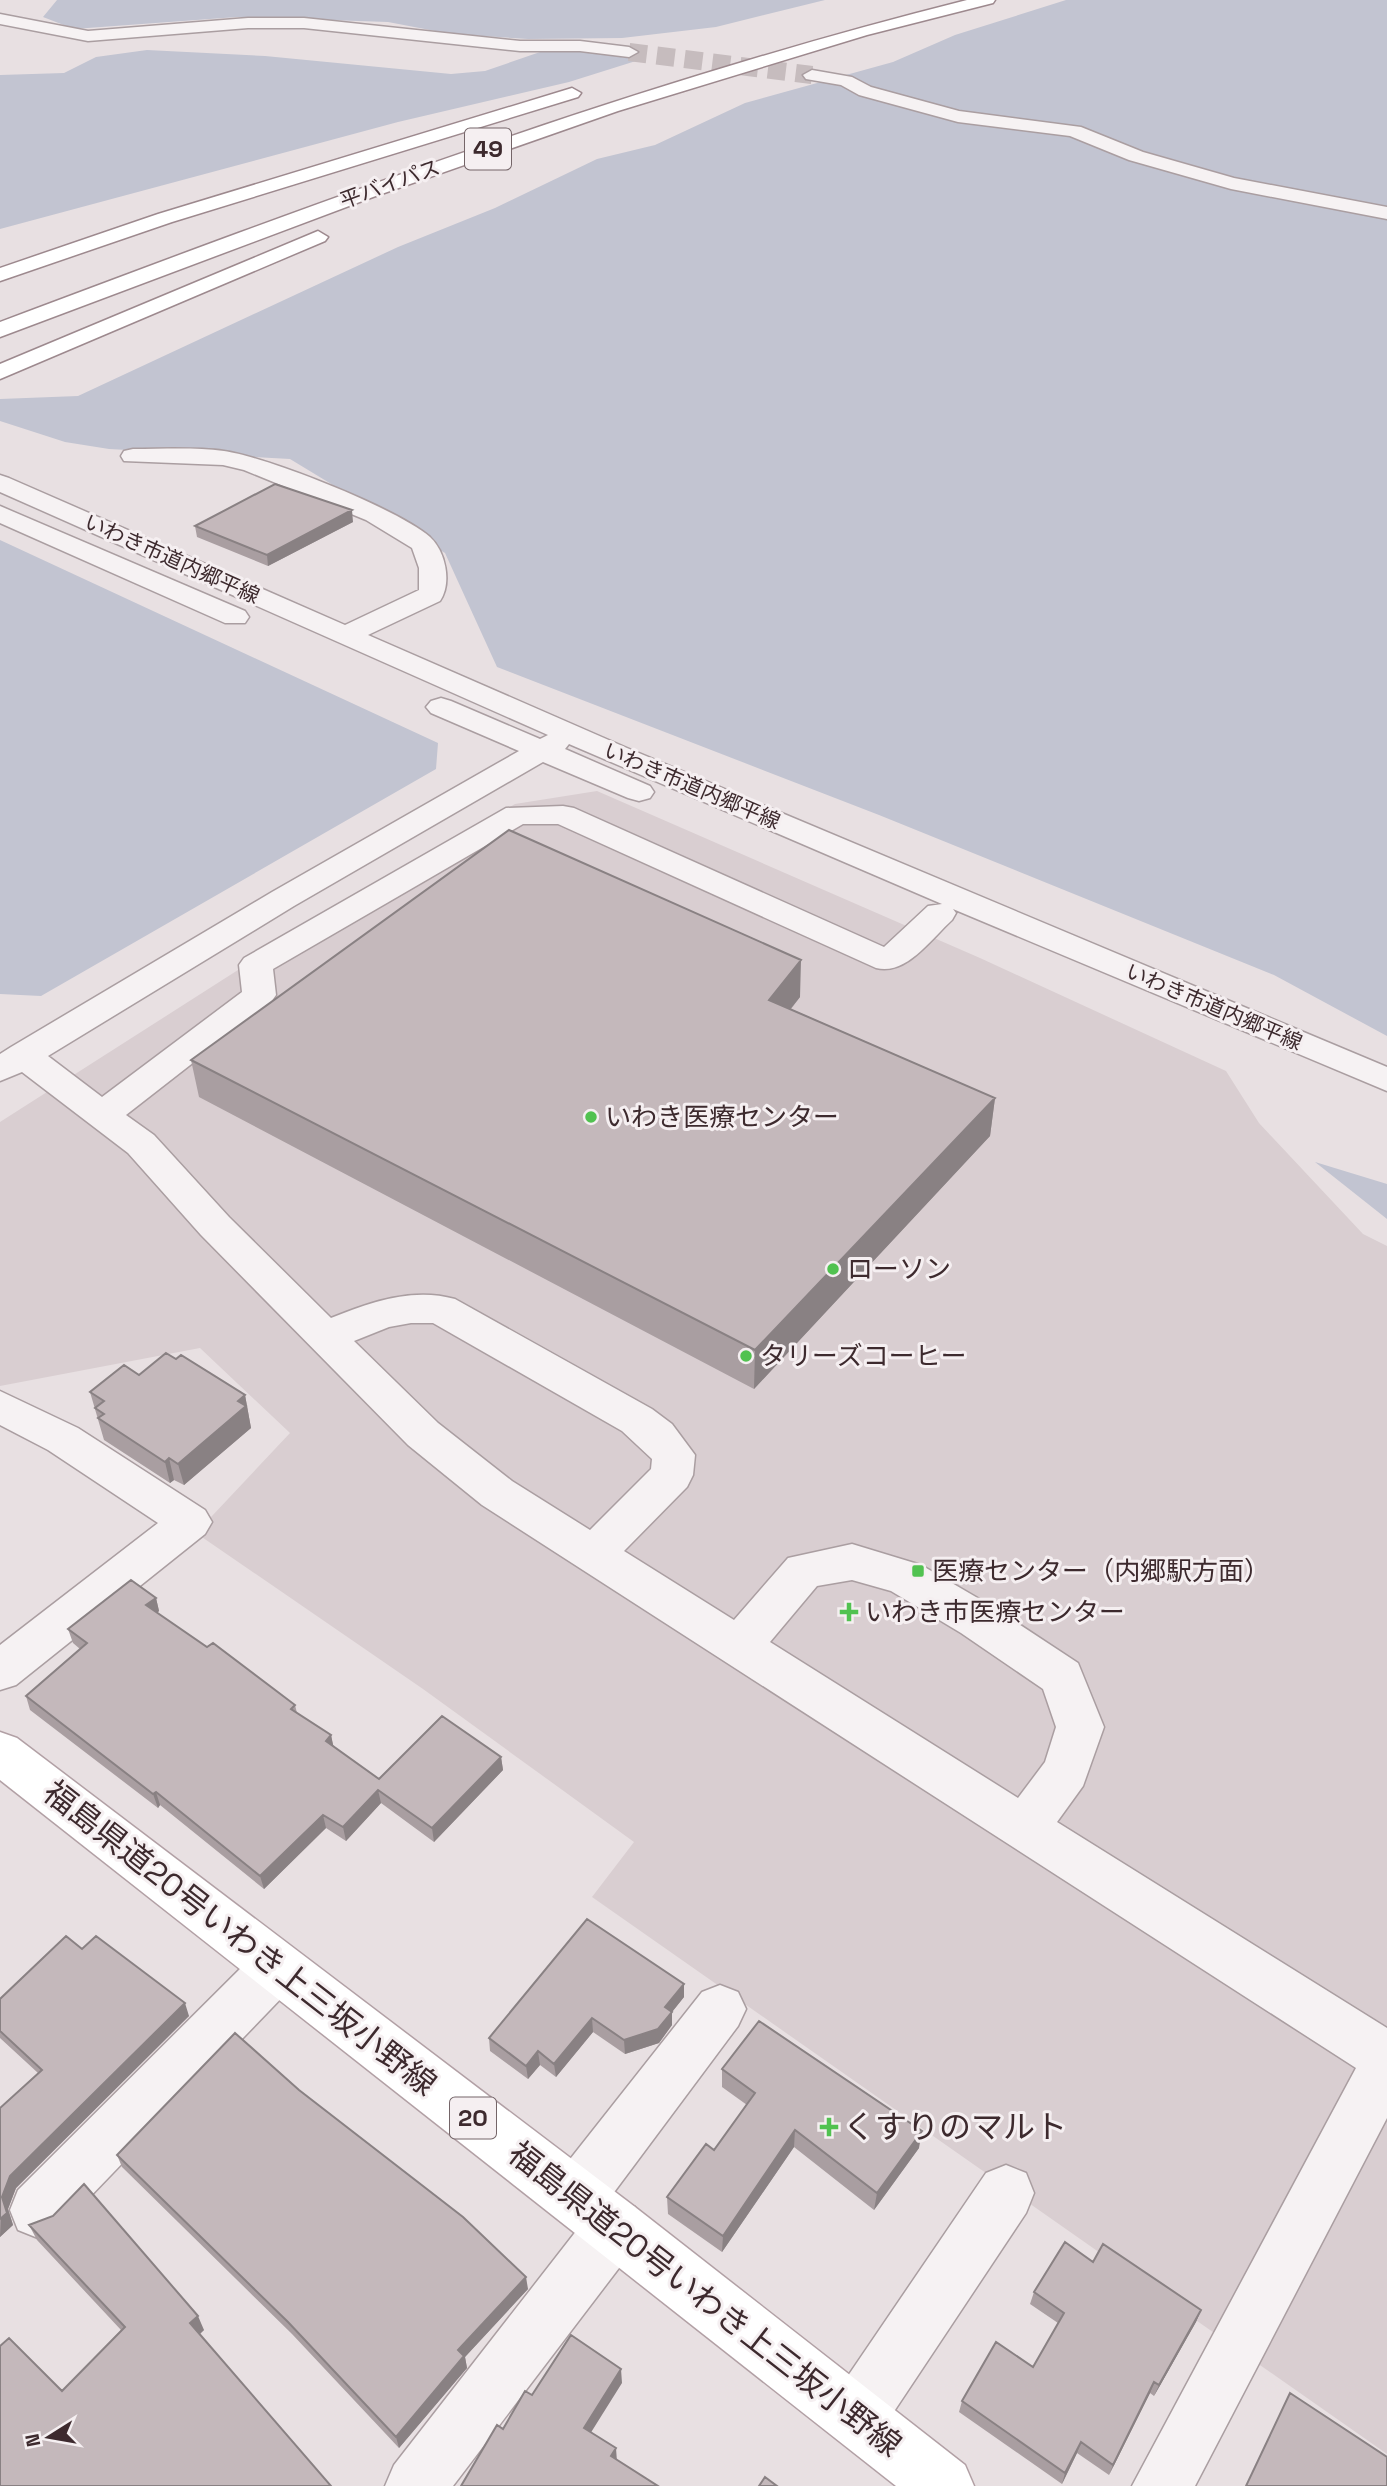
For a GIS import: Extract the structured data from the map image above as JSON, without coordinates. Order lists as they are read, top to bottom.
{
  "streets": {
    "main road": [
      "49",
      "平バイパス",
      "福島県道20号いわき上三坂小野線",
      "20"
    ],
    "street": ["いわき市道内郷平線"]
  },
  "places": {
    "other": ["いわき医療センター", "ローソン", "タリーズコーヒー"],
    "transit": ["医療センター（内郷駅方面）"],
    "health": ["いわき市医療センター", "くすりのマルト"]
  },
  "north": "left"
}
